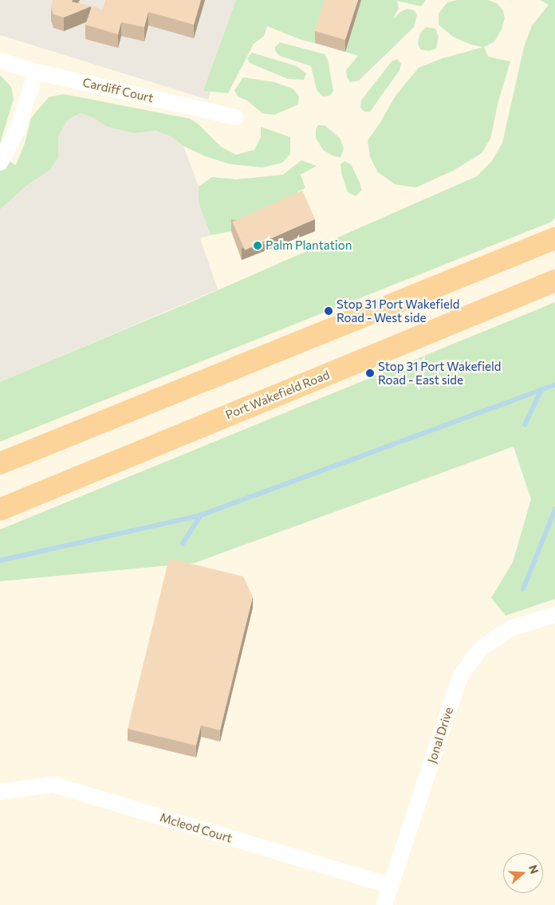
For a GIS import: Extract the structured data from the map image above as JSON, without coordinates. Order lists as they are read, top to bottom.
{
  "streets": {
    "highway": ["Port Wakefield Road"],
    "street": ["Cardiff Court", "Jonal Drive", "Mcleod Court"]
  },
  "crossings": [
    ["Jonal Drive", "Mcleod Court"]
  ],
  "places": ["Palm Plantation", "Stop 31 Port Wakefield Road - West side", "Stop 31 Port Wakefield Road - East side"],
  "north": "right"
}
